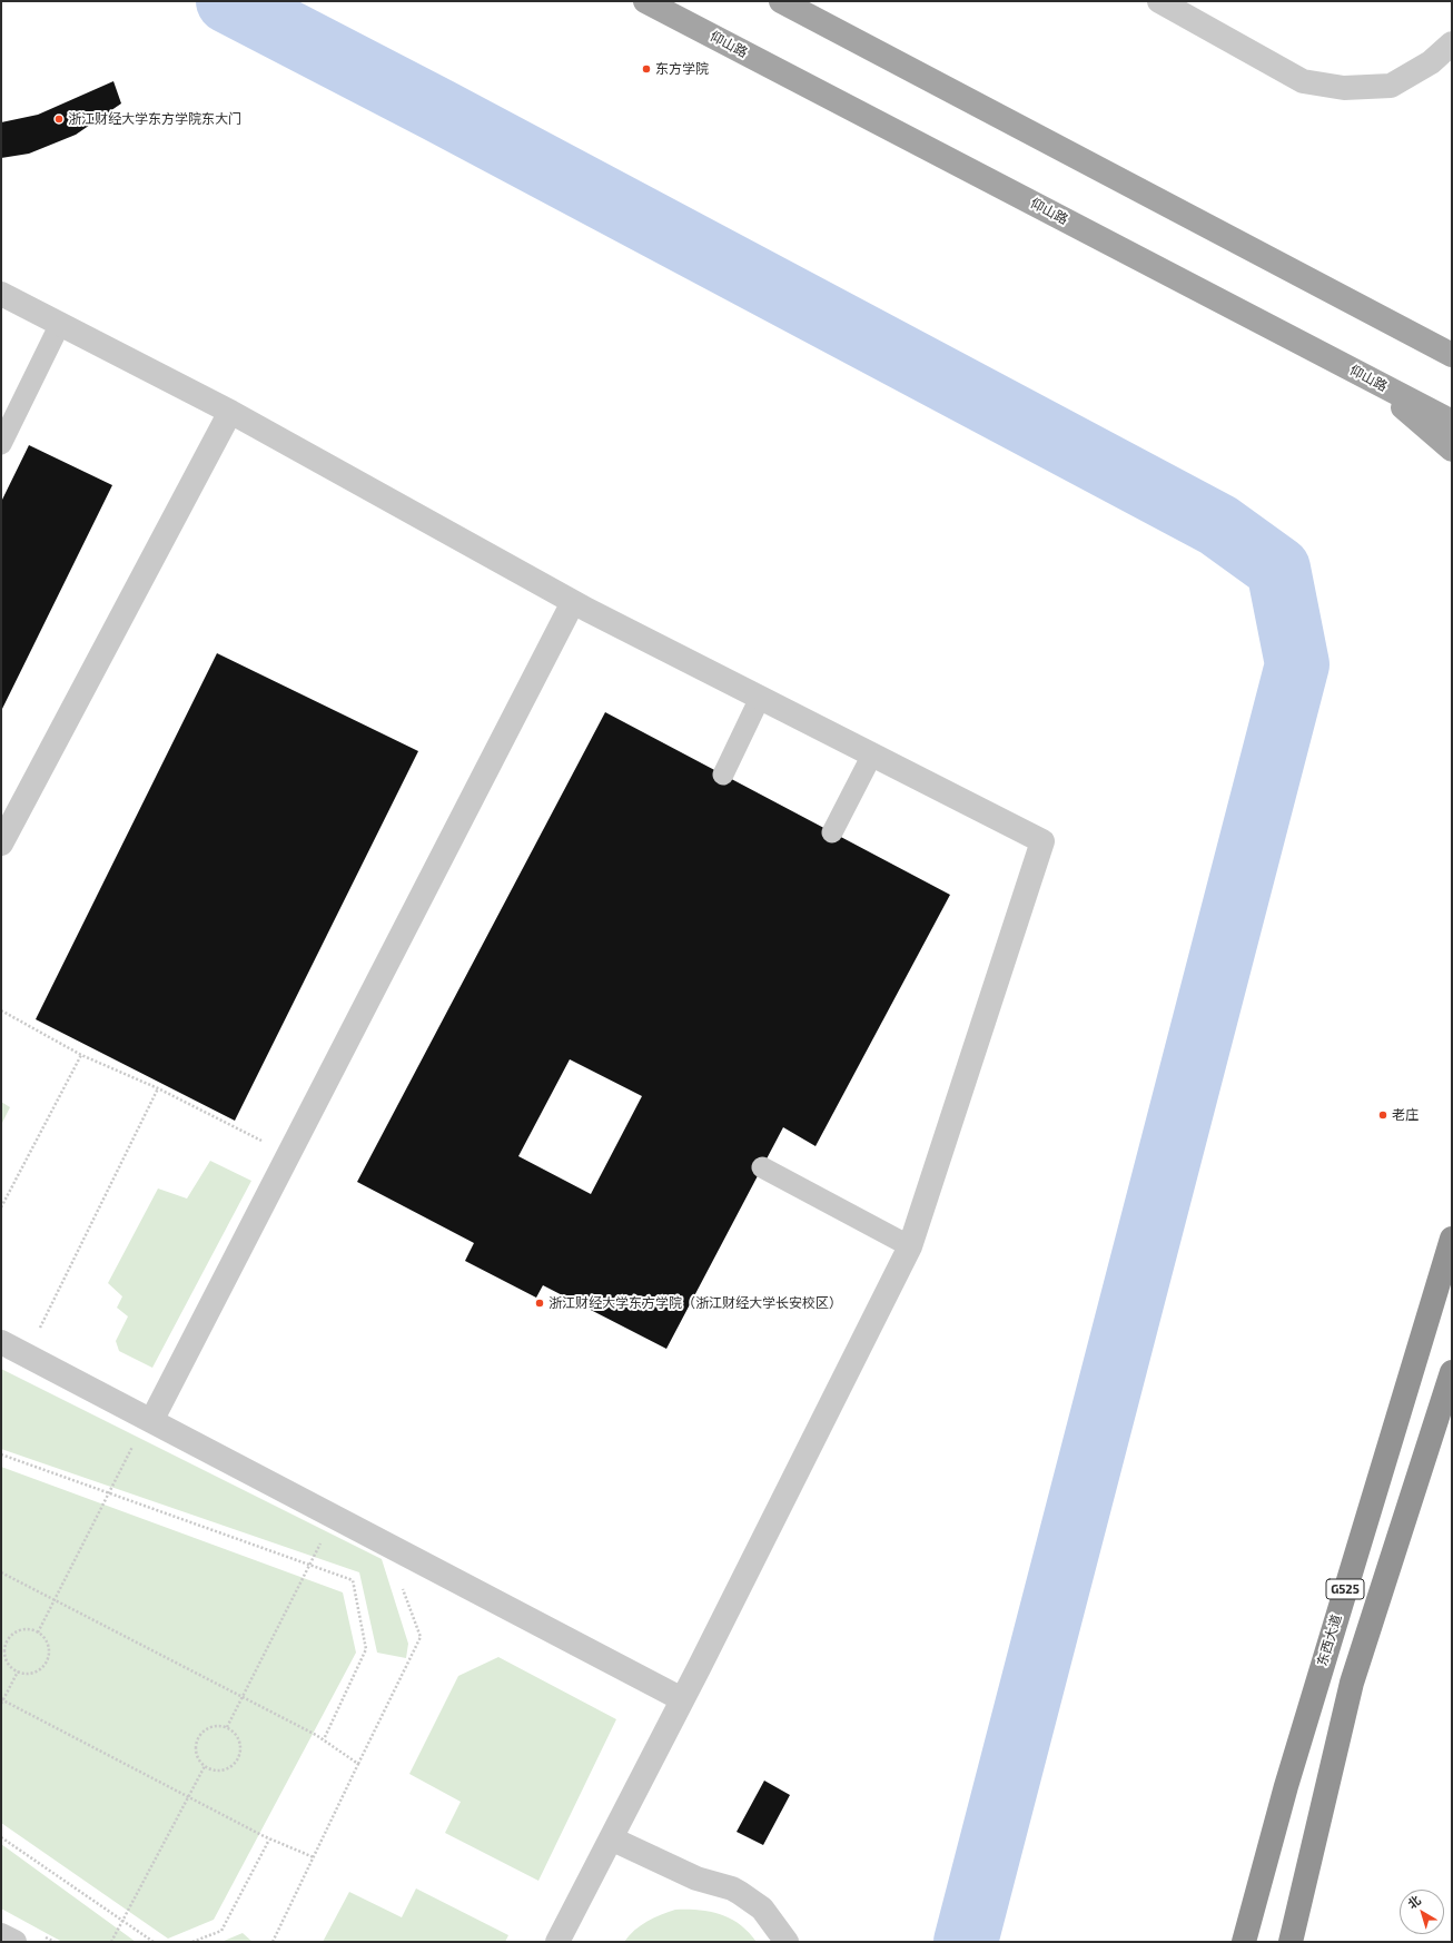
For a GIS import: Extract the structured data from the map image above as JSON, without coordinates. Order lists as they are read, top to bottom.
{
  "streets": {
    "highway": ["G525", "东西大道"],
    "main road": ["仰山路"]
  },
  "places": [
    "东方学院",
    "浙江财经大学东方学院东大门",
    "老庄",
    "浙江财经大学东方学院（浙江财经大学长安校区）"
  ],
  "north": "top left"
}
